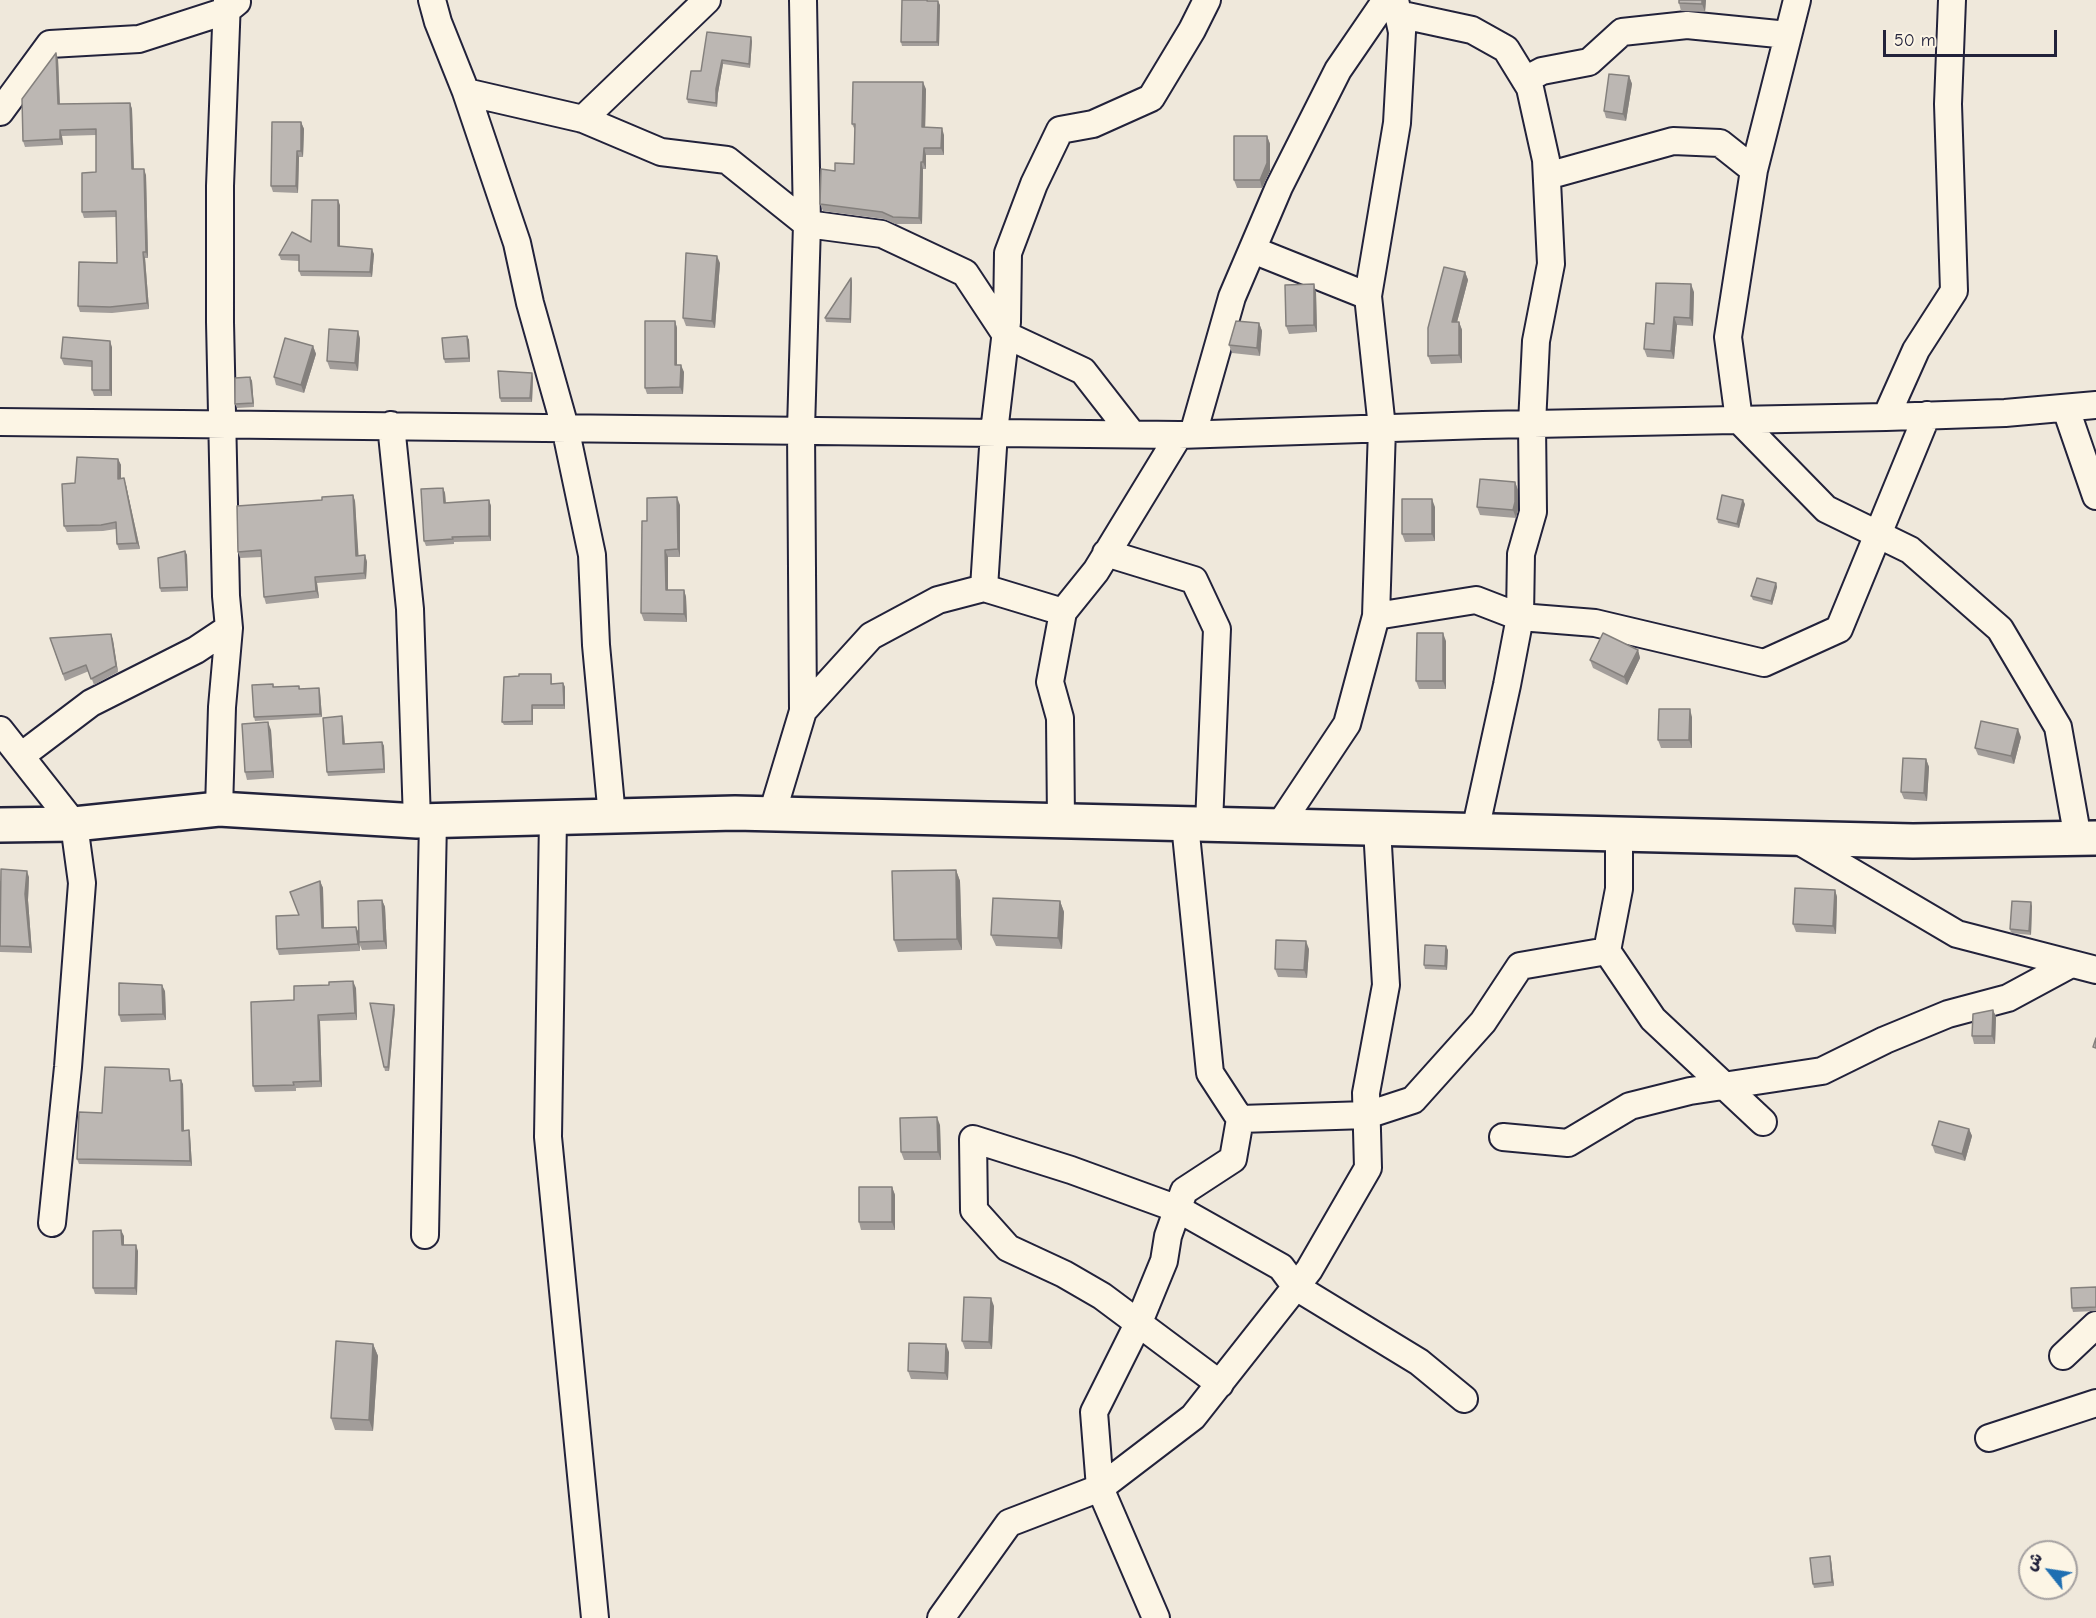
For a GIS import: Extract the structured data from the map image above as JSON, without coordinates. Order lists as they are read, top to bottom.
{
  "scale_bar": "50 m",
  "north": "top left"
}
